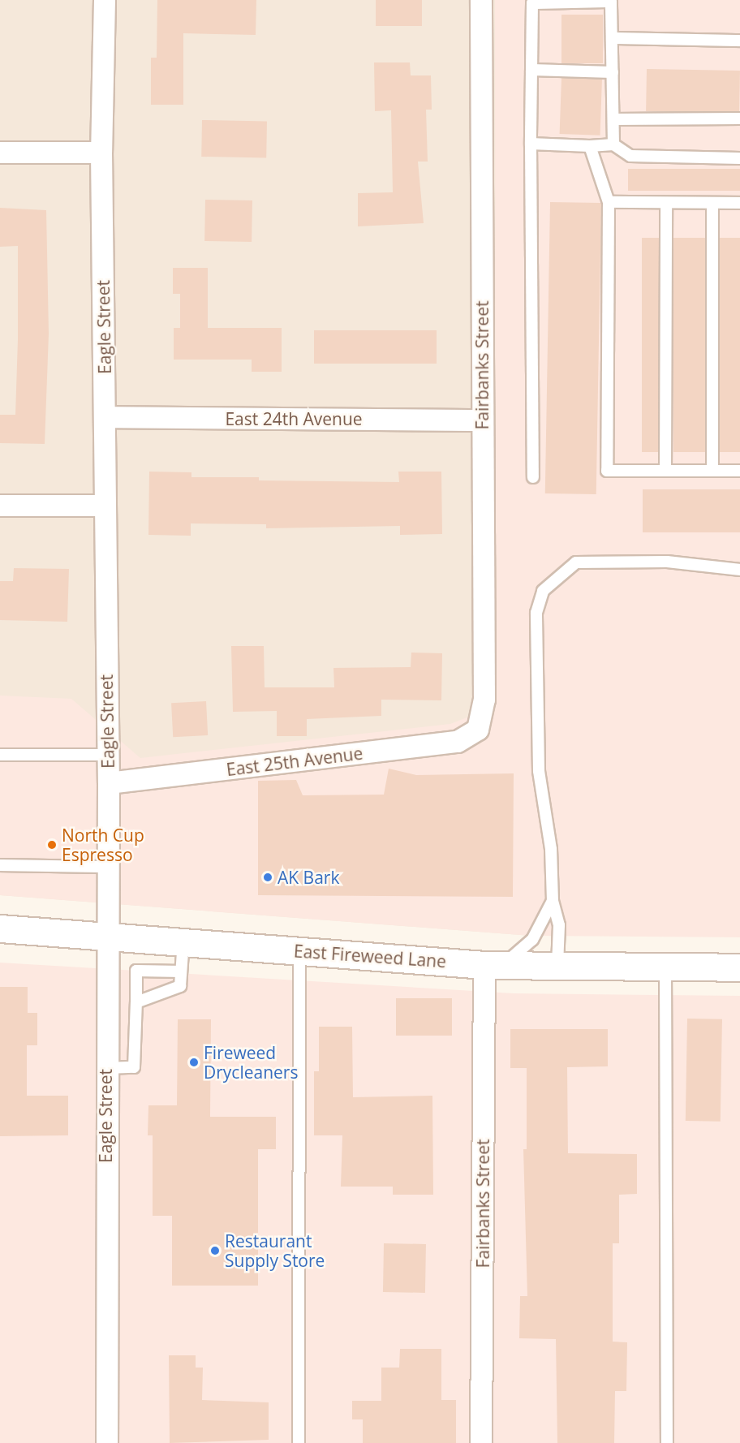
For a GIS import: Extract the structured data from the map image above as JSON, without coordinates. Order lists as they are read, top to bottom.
{
  "streets": {
    "main road": ["East Fireweed Lane"],
    "street": [
      "Eagle Street",
      "Fairbanks Street",
      "East 24th Avenue",
      "East 25th Avenue"
    ]
  },
  "crossings": [
    ["Eagle Street", "East 24th Avenue"],
    ["Eagle Street", "East 25th Avenue"],
    ["Eagle Street", "East Fireweed Lane"],
    ["Fairbanks Street", "East 24th Avenue"],
    ["Fairbanks Street", "East 25th Avenue"],
    ["Fairbanks Street", "East Fireweed Lane"]
  ],
  "places": [
    "North Cup Espresso",
    "AK Bark",
    "Fireweed Drycleaners",
    "Restaurant Supply Store"
  ]
}
